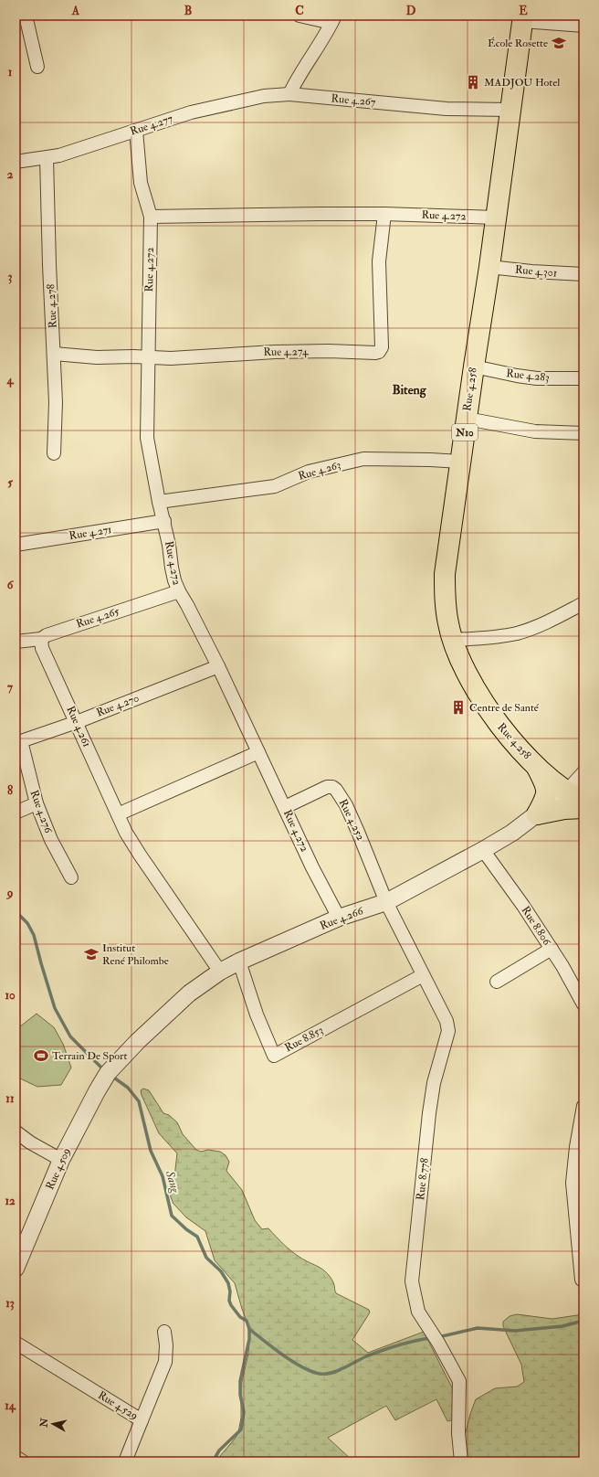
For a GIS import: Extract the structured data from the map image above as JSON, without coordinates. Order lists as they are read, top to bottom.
{
  "streets": {
    "highway": ["Rue 4.258", "N10"],
    "street": [
      "Rue 4.267",
      "Rue 4.277",
      "Rue 4.272",
      "Rue 4.301",
      "Rue 4.278",
      "Rue 4.274",
      "Rue 4.283",
      "Rue 4.263",
      "Rue 4.271",
      "Rue 4.265",
      "Rue 4.270",
      "Rue 4.261",
      "Rue 4.276",
      "Rue 4.252",
      "Rue 4.266",
      "Rue 8.806",
      "Rue 8.853",
      "Rue 4.509",
      "Rue 8.778",
      "Rue 4.529"
    ]
  },
  "crossings": [
    ["Rue 4.267", "Rue 4.277"],
    ["Rue 4.267", "Rue 4.258"],
    ["Rue 4.277", "Rue 4.272"],
    ["Rue 4.277", "Rue 4.278"],
    ["Rue 4.272", "Rue 4.274"],
    ["Rue 4.272", "Rue 4.258"],
    ["Rue 4.272", "Rue 4.263"],
    ["Rue 4.272", "Rue 4.271"],
    ["Rue 4.272", "Rue 4.265"],
    ["Rue 4.272", "Rue 4.270"],
    ["Rue 4.272", "Rue 4.252"],
    ["Rue 4.272", "Rue 4.266"],
    ["Rue 4.301", "Rue 4.258"],
    ["Rue 4.278", "Rue 4.274"],
    ["Rue 4.283", "Rue 4.258"],
    ["Rue 4.258", "Rue 4.263"],
    ["Rue 4.258", "Rue 4.266"],
    ["Rue 4.265", "Rue 4.261"],
    ["Rue 4.270", "Rue 4.261"],
    ["Rue 4.270", "Rue 4.276"],
    ["Rue 4.261", "Rue 4.266"],
    ["Rue 4.252", "Rue 4.266"],
    ["Rue 4.252", "Rue 8.778"],
    ["Rue 4.266", "Rue 8.806"],
    ["Rue 4.266", "Rue 8.853"],
    ["Rue 4.266", "Rue 4.509"],
    ["Rue 4.266", "Rue 8.778"],
    ["Rue 8.853", "Rue 8.778"]
  ],
  "districts": ["Biteng"],
  "water": ["Sang"],
  "places": {
    "school or university": ["École Rosette", "Institut René Philombe"],
    "building": ["MADJOU Hotel", "Centre de Santé"],
    "sports": ["Terrain De Sport"]
  },
  "north": "left",
  "grid": {
    "columns": [
      "A",
      "B",
      "C",
      "D",
      "E"
    ],
    "rows": [
      "1",
      "2",
      "3",
      "4",
      "5",
      "6",
      "7",
      "8",
      "9",
      "10",
      "11",
      "12",
      "13",
      "14"
    ]
  }
}
